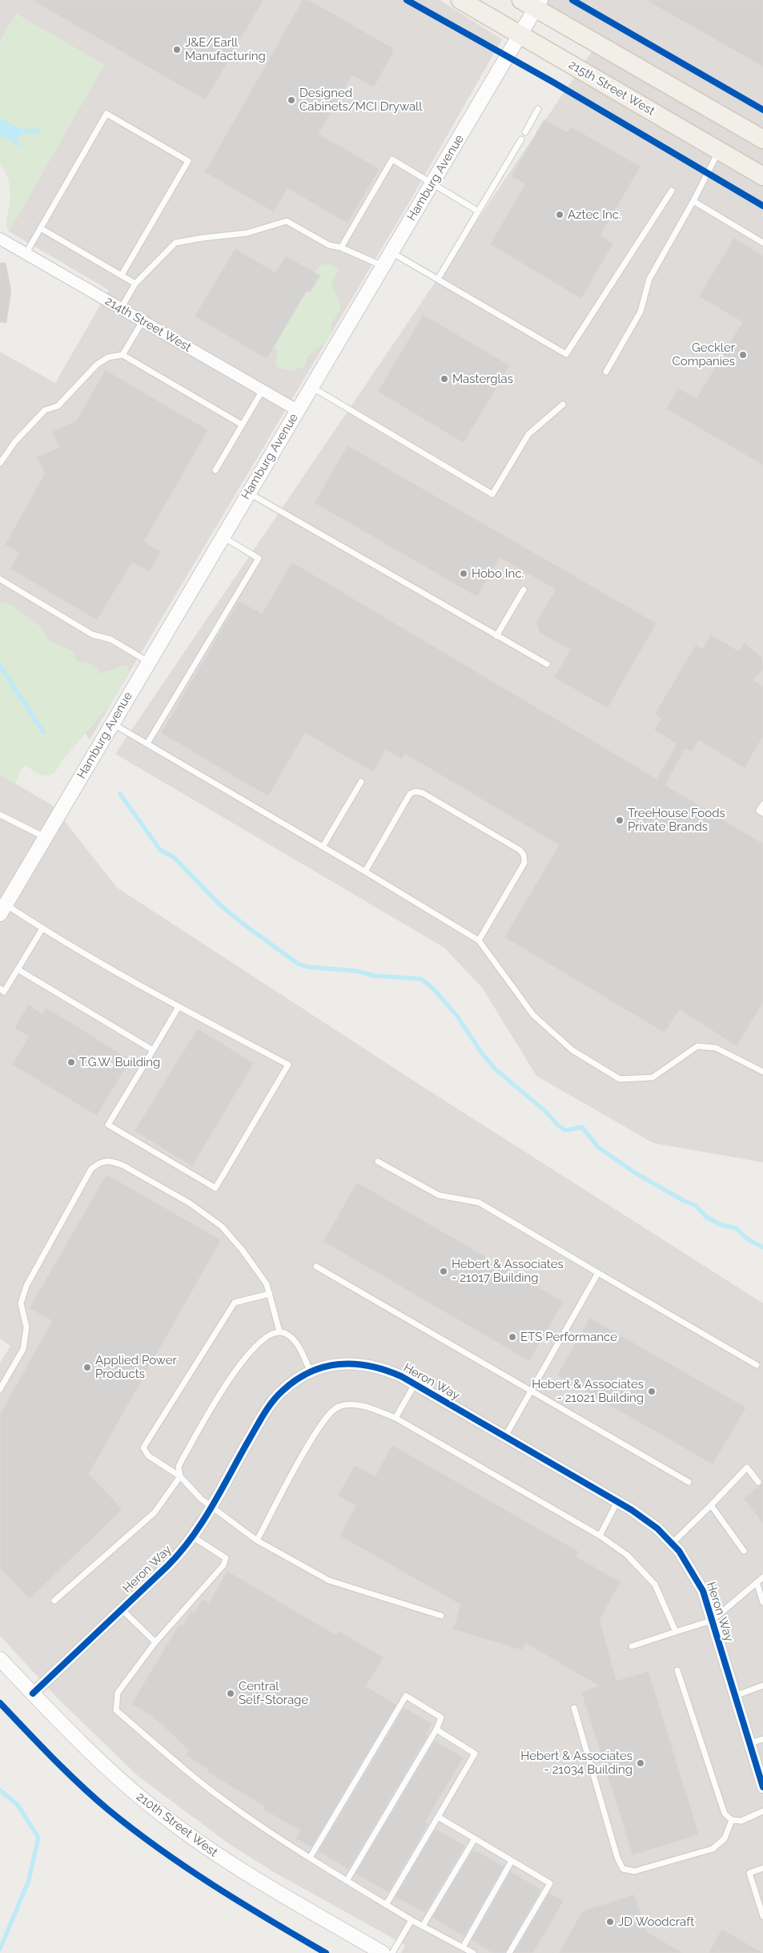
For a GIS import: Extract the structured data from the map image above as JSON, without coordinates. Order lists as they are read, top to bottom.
{
  "streets": {
    "main road": ["215th Street West"],
    "street": [
      "Hamburg Avenue",
      "214th Street West",
      "Heron Way",
      "210th Street West"
    ]
  },
  "crossings": [
    ["215th Street West", "Hamburg Avenue"],
    ["Hamburg Avenue", "214th Street West"],
    ["Heron Way", "210th Street West"]
  ],
  "places": [
    "J&E/Earll Manufacturing",
    "Designed Cabinets/MCI Drywall",
    "Aztec Inc.",
    "Geckler Companies",
    "Masterglas",
    "Hobo Inc.",
    "TreeHouse Foods Private Brands",
    "T.G.W. Building",
    "Hebert & Associates - 21017 Building",
    "ETS Performance",
    "Applied Power Products",
    "Hebert & Associates - 21021 Building",
    "Central Self-Storage",
    "Hebert & Associates - 21034 Building",
    "JD Woodcraft"
  ]
}
